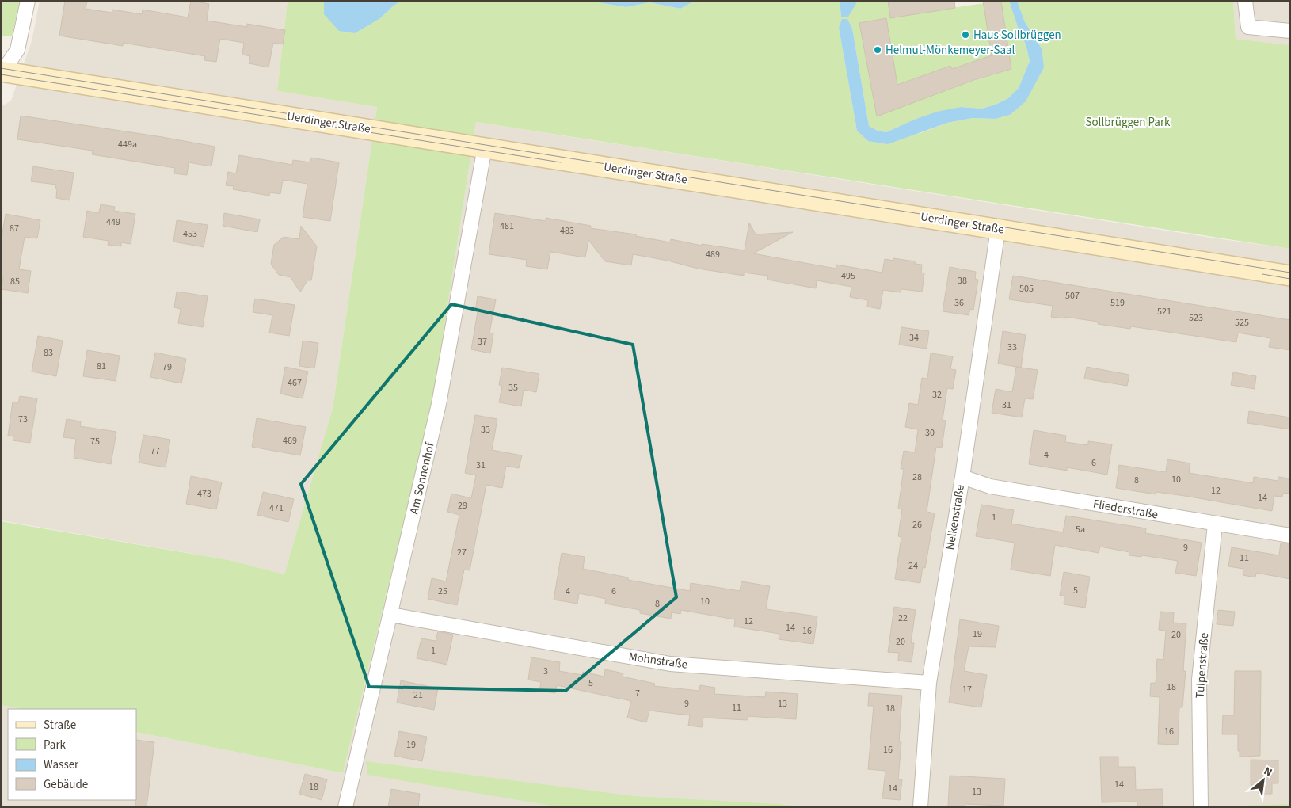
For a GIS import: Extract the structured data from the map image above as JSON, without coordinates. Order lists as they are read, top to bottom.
{
  "streets": {
    "main road": ["Uerdinger Straße"],
    "street": [
      "Am Sonnenhof",
      "Fliederstraße",
      "Nelkenstraße",
      "Mohnstraße",
      "Tulpenstraße"
    ]
  },
  "crossings": [
    ["Uerdinger Straße", "Am Sonnenhof"],
    ["Uerdinger Straße", "Nelkenstraße"],
    ["Am Sonnenhof", "Mohnstraße"],
    ["Fliederstraße", "Nelkenstraße"],
    ["Fliederstraße", "Tulpenstraße"],
    ["Nelkenstraße", "Mohnstraße"]
  ],
  "parks": ["Sollbrüggen Park"],
  "places": ["Haus Sollbrüggen", "Helmut-Mönkemeyer-Saal"],
  "house_numbers": [
    "449a",
    "449",
    "481",
    "87",
    "483",
    "453",
    "489",
    "495",
    "38",
    "85",
    "505",
    "507",
    "36",
    "519",
    "521",
    "523",
    "525",
    "34",
    "37",
    "33",
    "83",
    "81",
    "79",
    "467",
    "35",
    "32",
    "31",
    "73",
    "33",
    "30",
    "469",
    "75",
    "77",
    "4",
    "6",
    "31",
    "28",
    "10",
    "8",
    "12",
    "473",
    "14",
    "29",
    "471",
    "1",
    "26",
    "5a",
    "9",
    "27",
    "11",
    "24",
    "5",
    "25",
    "4",
    "6",
    "10",
    "8",
    "22",
    "12",
    "14",
    "16",
    "19",
    "20",
    "20",
    "1",
    "3",
    "5",
    "18",
    "17",
    "7",
    "21",
    "9",
    "13",
    "11",
    "18",
    "16",
    "19",
    "16",
    "14",
    "18",
    "14",
    "13"
  ],
  "legend": [
    "Straße",
    "Park",
    "Wasser",
    "Gebäude"
  ],
  "north": "top right"
}
